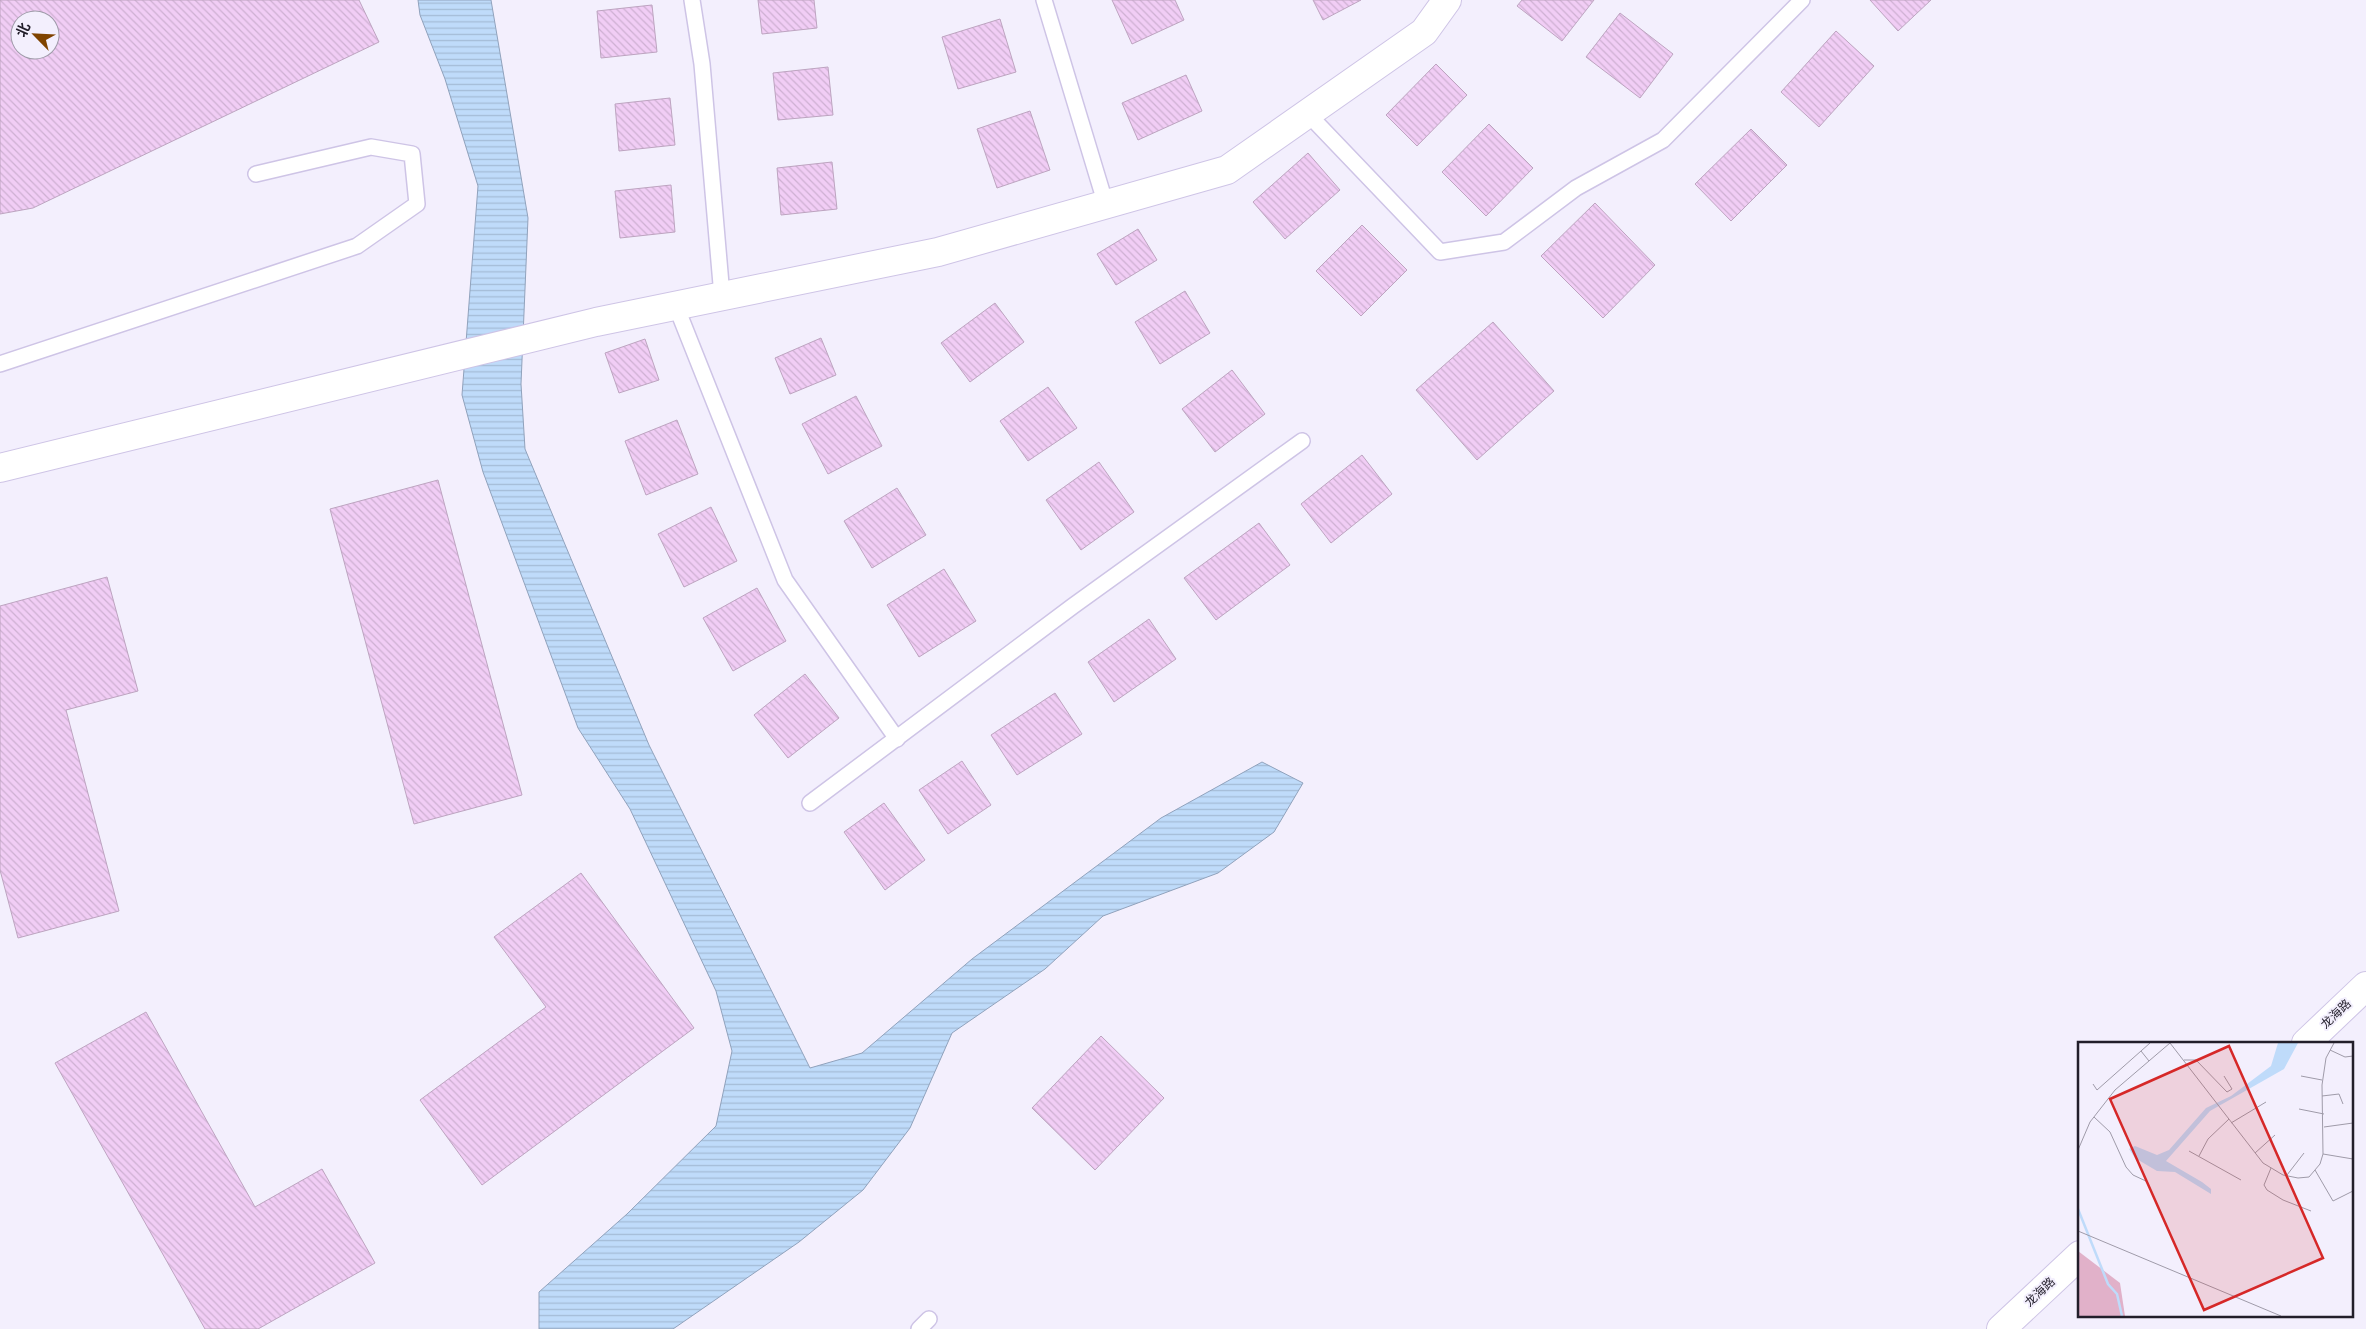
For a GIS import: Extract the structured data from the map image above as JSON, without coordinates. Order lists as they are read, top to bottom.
{
  "streets": {
    "street": ["龙海路"]
  },
  "north": "top left"
}
